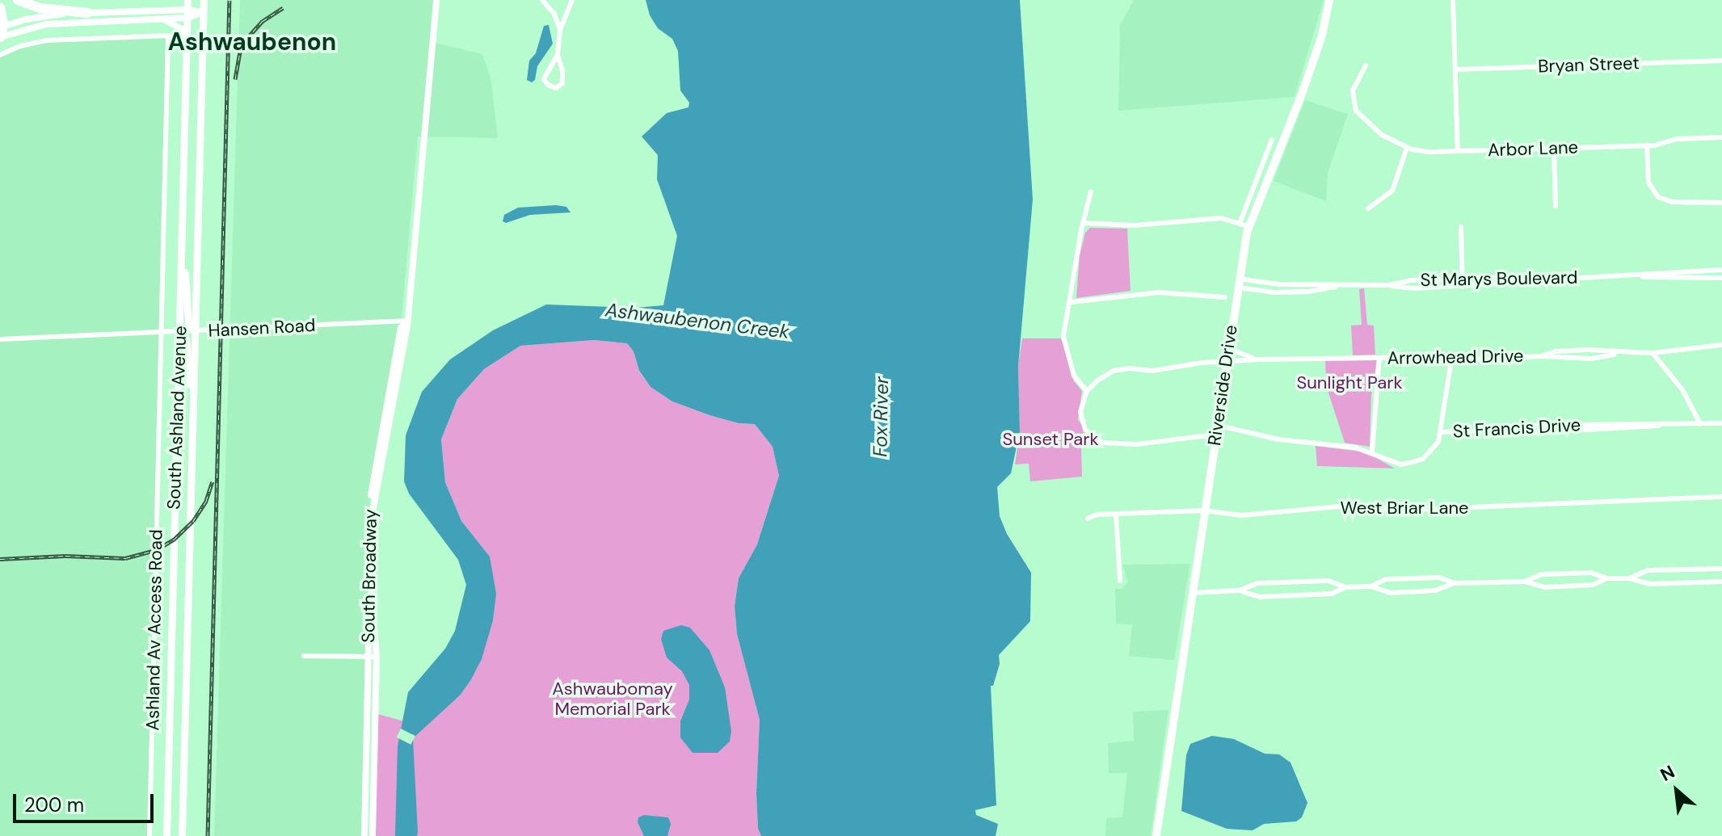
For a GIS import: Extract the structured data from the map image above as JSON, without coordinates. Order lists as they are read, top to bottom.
{
  "streets": {
    "main road": ["Riverside Drive", "South Ashland Avenue"],
    "street": [
      "Bryan Street",
      "Arbor Lane",
      "St Marys Boulevard",
      "Hansen Road",
      "Arrowhead Drive",
      "St Francis Drive",
      "West Briar Lane",
      "South Broadway",
      "Ashland Av Access Road"
    ]
  },
  "crossings": [
    ["St Marys Boulevard", "Riverside Drive"],
    ["Hansen Road", "South Ashland Avenue"],
    ["Hansen Road", "South Broadway"],
    ["Hansen Road", "Ashland Av Access Road"],
    ["Arrowhead Drive", "Riverside Drive"],
    ["Riverside Drive", "St Francis Drive"],
    ["Riverside Drive", "West Briar Lane"]
  ],
  "districts": ["Ashwaubenon"],
  "water": ["Ashwaubenon Creek", "Fox River"],
  "parks": ["Sunlight Park", "Sunset Park", "Ashwaubomay Memorial Park"],
  "scale_bar": "200 m",
  "north": "top left"
}
